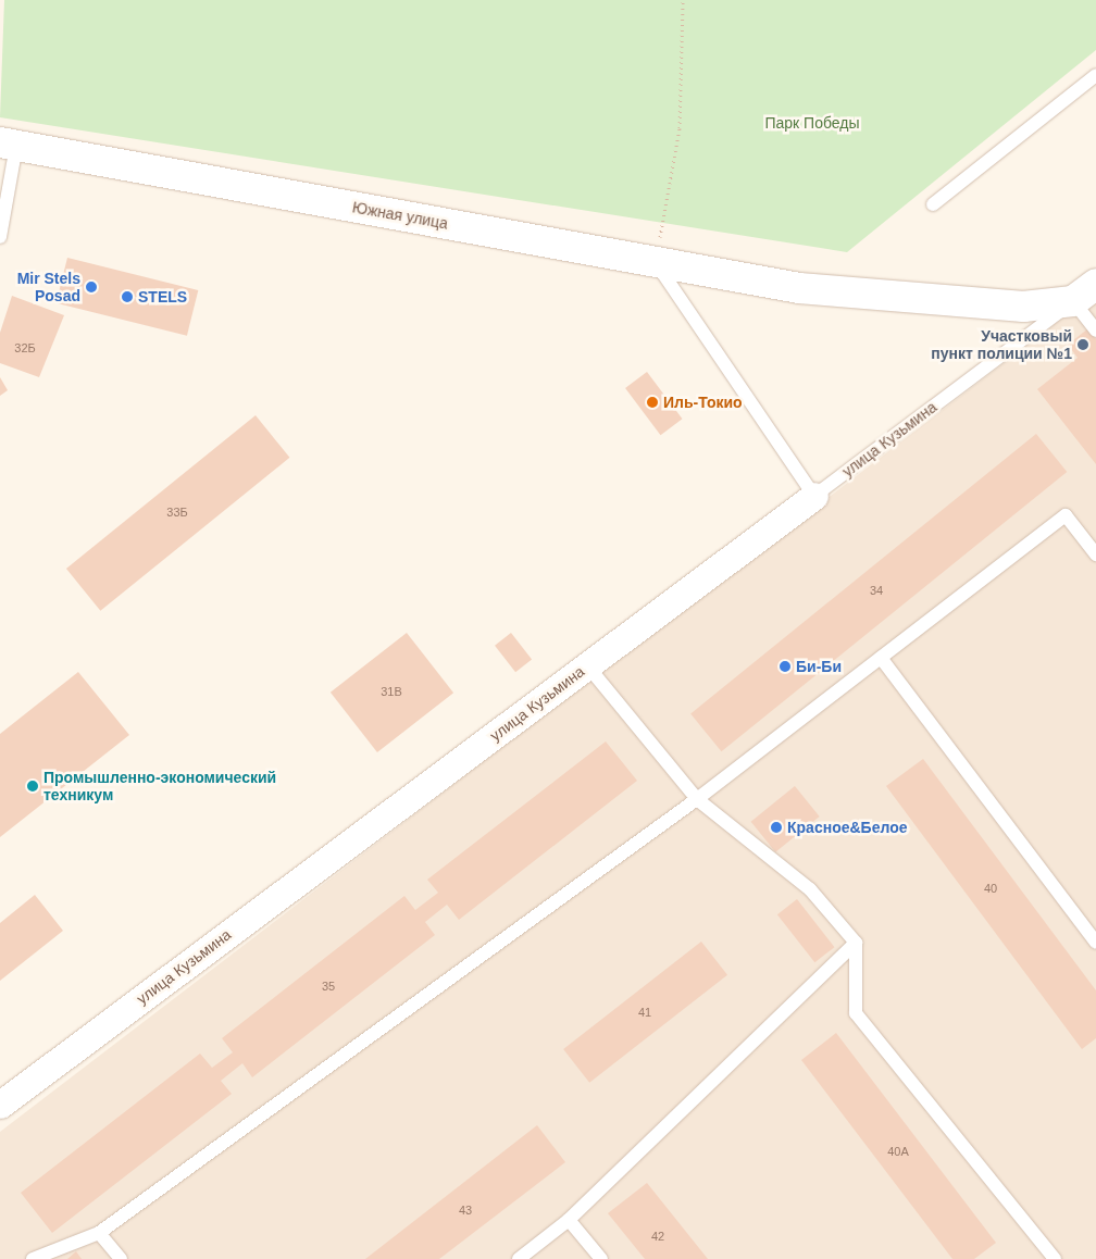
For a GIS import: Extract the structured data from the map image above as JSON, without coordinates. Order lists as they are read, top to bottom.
{
  "streets": {
    "street": ["Южная улица", "улица Кузьмина"]
  },
  "crossings": [
    ["Южная улица", "улица Кузьмина"]
  ],
  "parks": ["Парк Победы"],
  "places": [
    "Mir Stels Posad",
    "STELS",
    "Участковый пункт полиции №1",
    "Иль-Токио",
    "Би-Би",
    "Промышленно-экономический техникум",
    "Красное&Белое"
  ],
  "house_numbers": [
    "32Б",
    "33Б",
    "34",
    "31В",
    "40",
    "35",
    "41",
    "40А",
    "43",
    "42"
  ]
}
